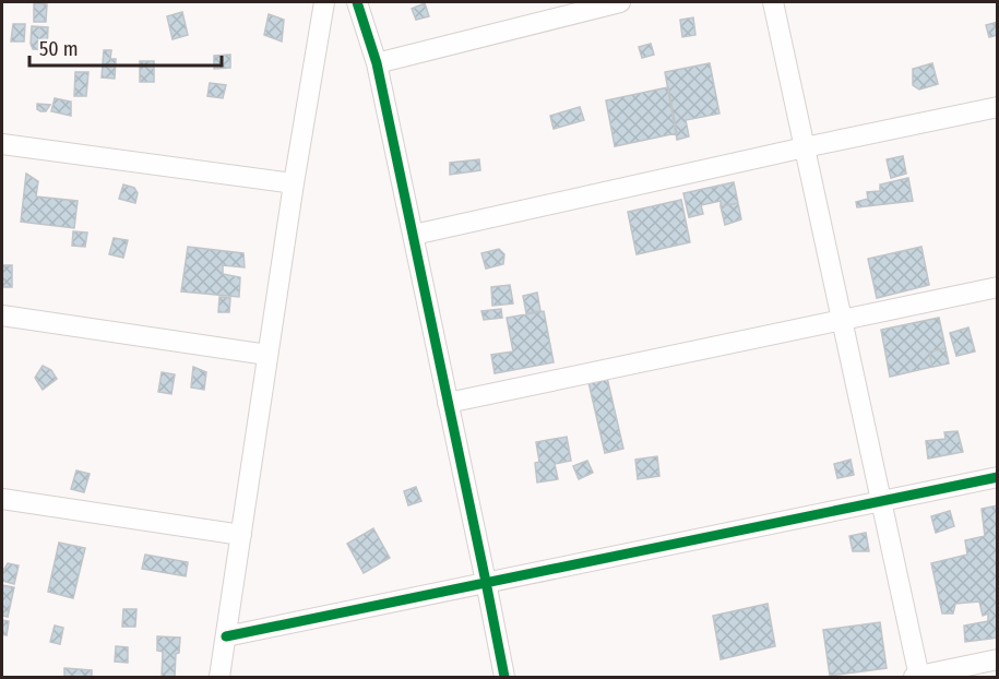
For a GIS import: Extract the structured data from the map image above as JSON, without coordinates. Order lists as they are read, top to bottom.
{
  "scale_bar": "50 m"
}
